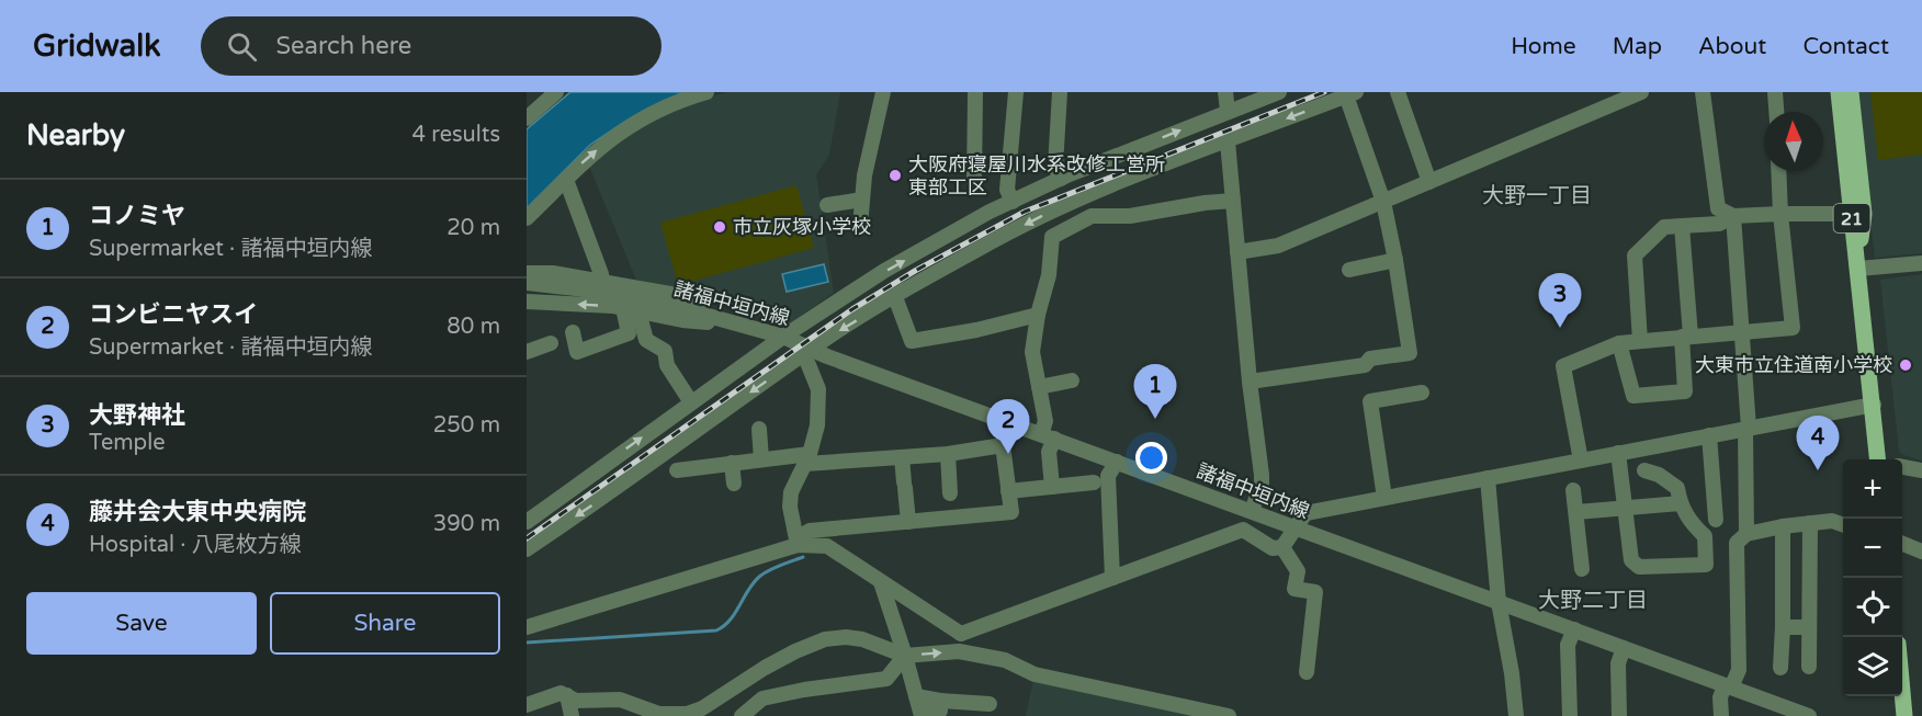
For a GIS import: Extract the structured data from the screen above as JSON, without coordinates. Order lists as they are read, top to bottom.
{
  "streets": {
    "main road": ["21"],
    "street": ["諸福中垣内線"]
  },
  "districts": ["大野一丁目", "大野二丁目"],
  "places": ["大阪府寝屋川水系改修工営所 東部工区", "市立灰塚小学校", "大東市立住道南小学校"],
  "north": "top",
  "page": {
    "header": "Gridwalk",
    "search": "Search here",
    "nav": [
      "Home",
      "Map",
      "About",
      "Contact"
    ],
    "heading": ["Nearby", "4 results"],
    "list": [
      {
        "mark": "1",
        "name": "コノミヤ",
        "note": "Supermarket · 諸福中垣内線",
        "value": "20 m"
      },
      {
        "mark": "2",
        "name": "コンビニヤスイ",
        "note": "Supermarket · 諸福中垣内線",
        "value": "80 m"
      },
      {
        "mark": "3",
        "name": "大野神社",
        "note": "Temple",
        "value": "250 m"
      },
      {
        "mark": "4",
        "name": "藤井会大東中央病院",
        "note": "Hospital · 八尾枚方線",
        "value": "390 m"
      }
    ],
    "pins": [
      "3",
      "1",
      "2",
      "4"
    ],
    "map_buttons": ["+", "−"],
    "buttons": ["Save", "Share"]
  }
}
